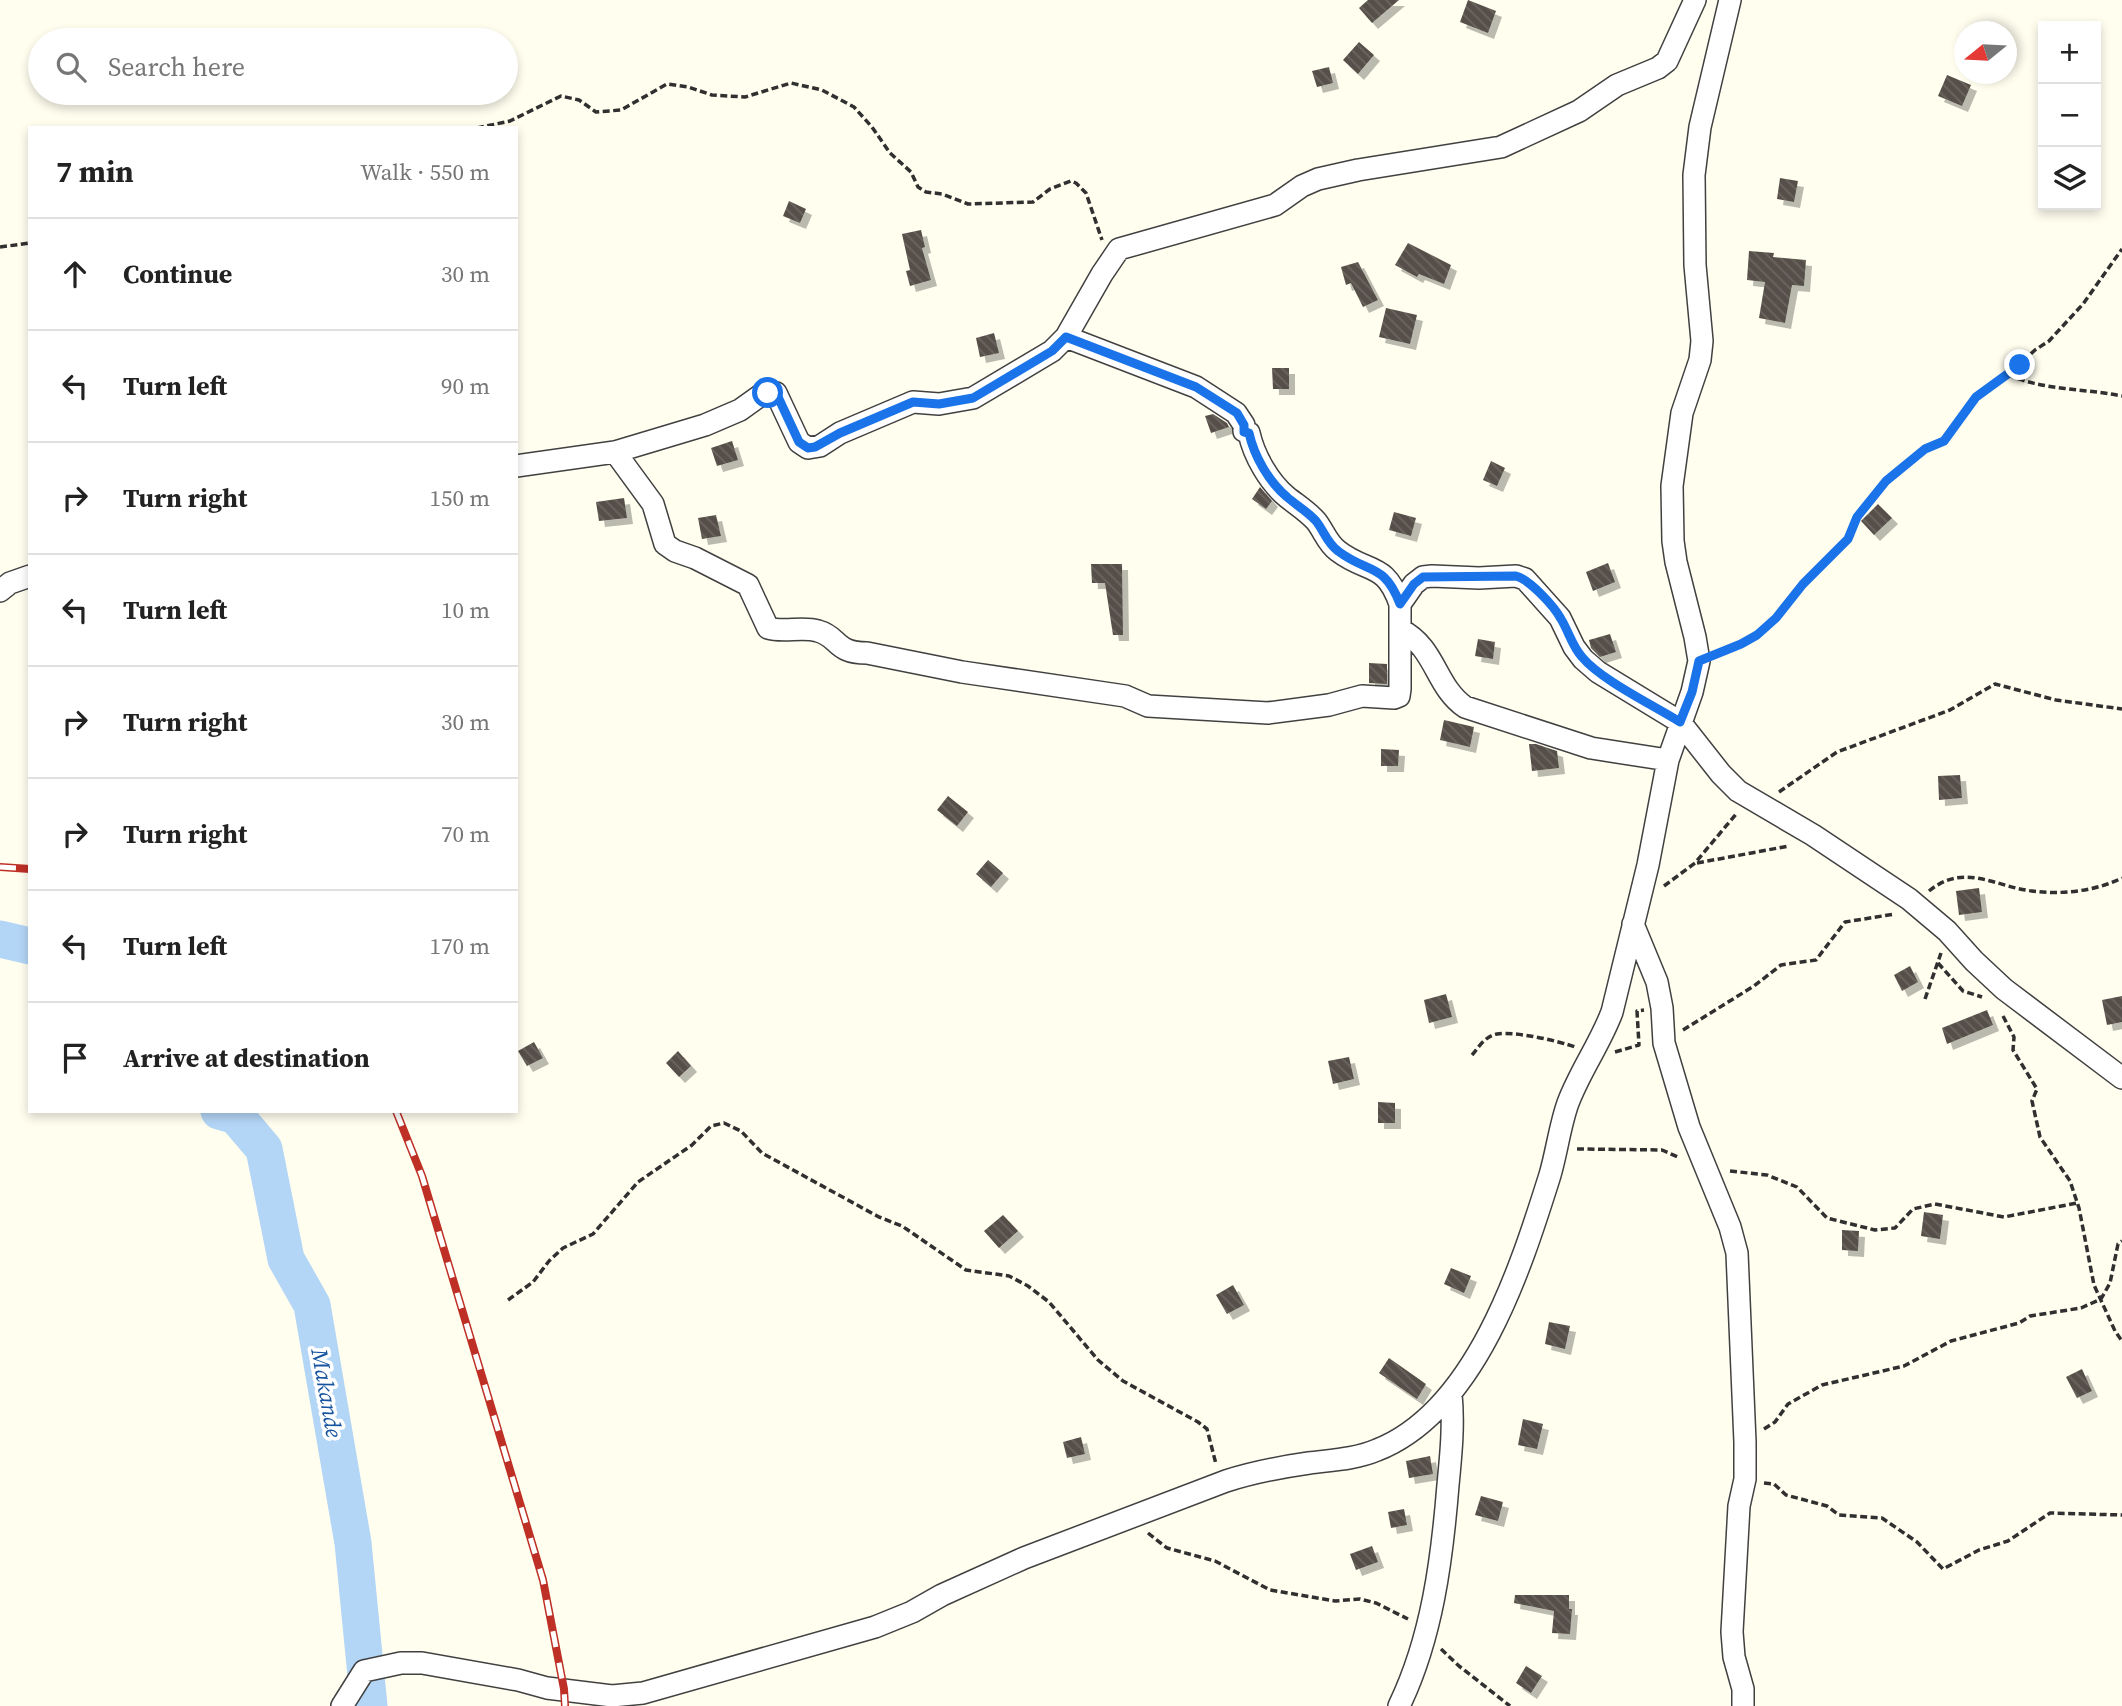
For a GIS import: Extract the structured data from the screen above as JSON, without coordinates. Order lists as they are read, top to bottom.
{
  "water": ["Makande"],
  "north": "left",
  "page": {
    "map_buttons": ["+", "−"],
    "search": "Search here",
    "heading": ["7 min", "Walk · 550 m"],
    "list": [
      ["Continue", "30 m"],
      ["Turn left", "90 m"],
      ["Turn right", "150 m"],
      ["Turn left", "10 m"],
      ["Turn right", "30 m"],
      ["Turn right", "70 m"],
      ["Turn left", "170 m"],
      "Arrive at destination"
    ]
  }
}
